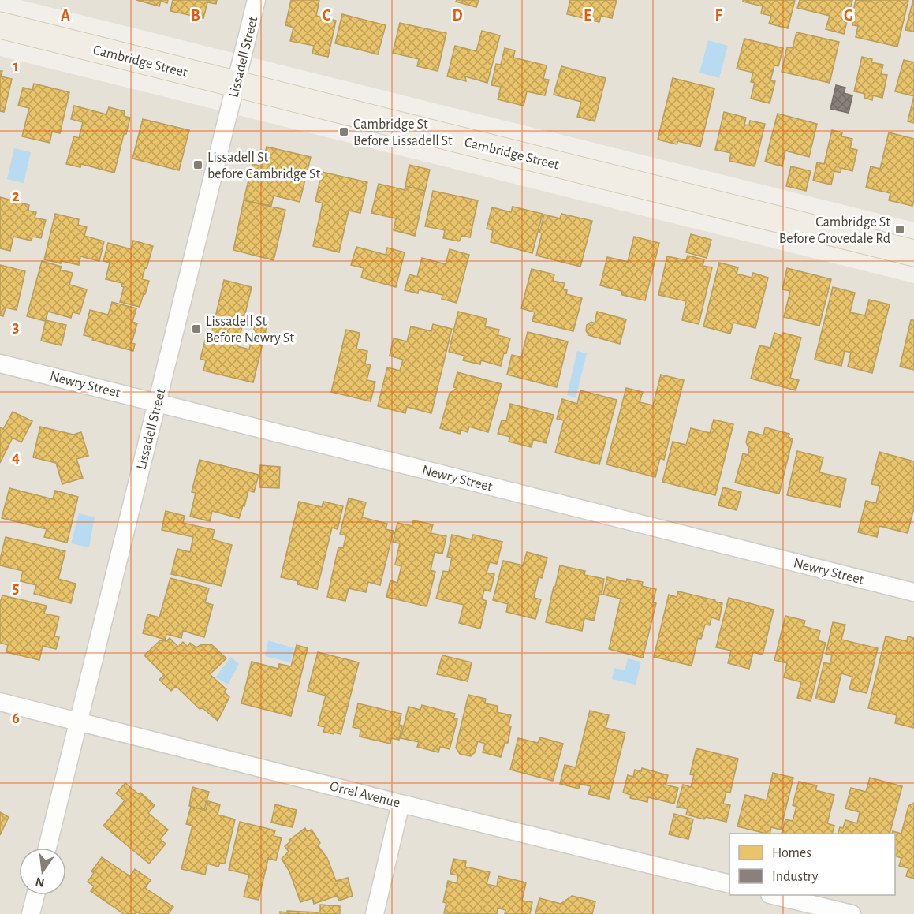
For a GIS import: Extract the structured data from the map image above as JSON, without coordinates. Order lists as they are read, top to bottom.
{
  "streets": {
    "main road": ["Cambridge Street"],
    "street": ["Lissadell Street", "Newry Street", "Orrel Avenue"]
  },
  "crossings": [
    ["Lissadell Street", "Cambridge Street"],
    ["Lissadell Street", "Newry Street"],
    ["Lissadell Street", "Orrel Avenue"]
  ],
  "places": {
    "transit": [
      "Cambridge St Before Lissadell St",
      "Lissadell St before Cambridge St",
      "Cambridge St Before Grovedale Rd",
      "Lissadell St Before Newry St"
    ]
  },
  "legend": ["Homes", "Industry"],
  "north": "bottom",
  "grid": {
    "columns": [
      "A",
      "B",
      "C",
      "D",
      "E",
      "F",
      "G"
    ],
    "rows": [
      "1",
      "2",
      "3",
      "4",
      "5",
      "6"
    ]
  }
}
